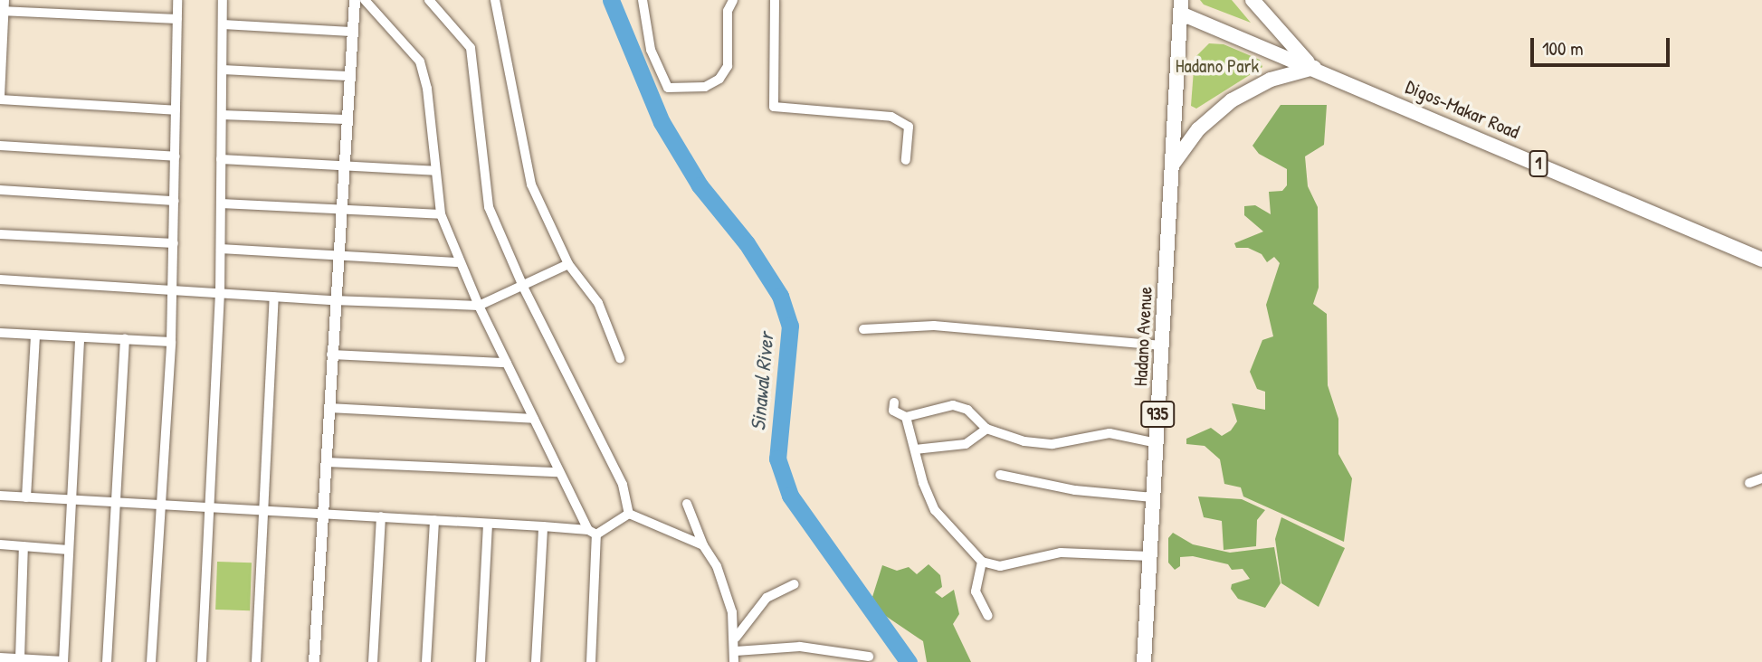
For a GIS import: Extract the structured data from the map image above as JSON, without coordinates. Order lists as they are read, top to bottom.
{
  "streets": {
    "main road": [
      "Digos-Makar Road",
      "1",
      "Hadano Avenue",
      "935"
    ]
  },
  "crossings": [
    ["Digos-Makar Road", "Hadano Avenue"]
  ],
  "water": ["Sinawal River"],
  "parks": ["Hadano Park"],
  "scale_bar": "100 m"
}
